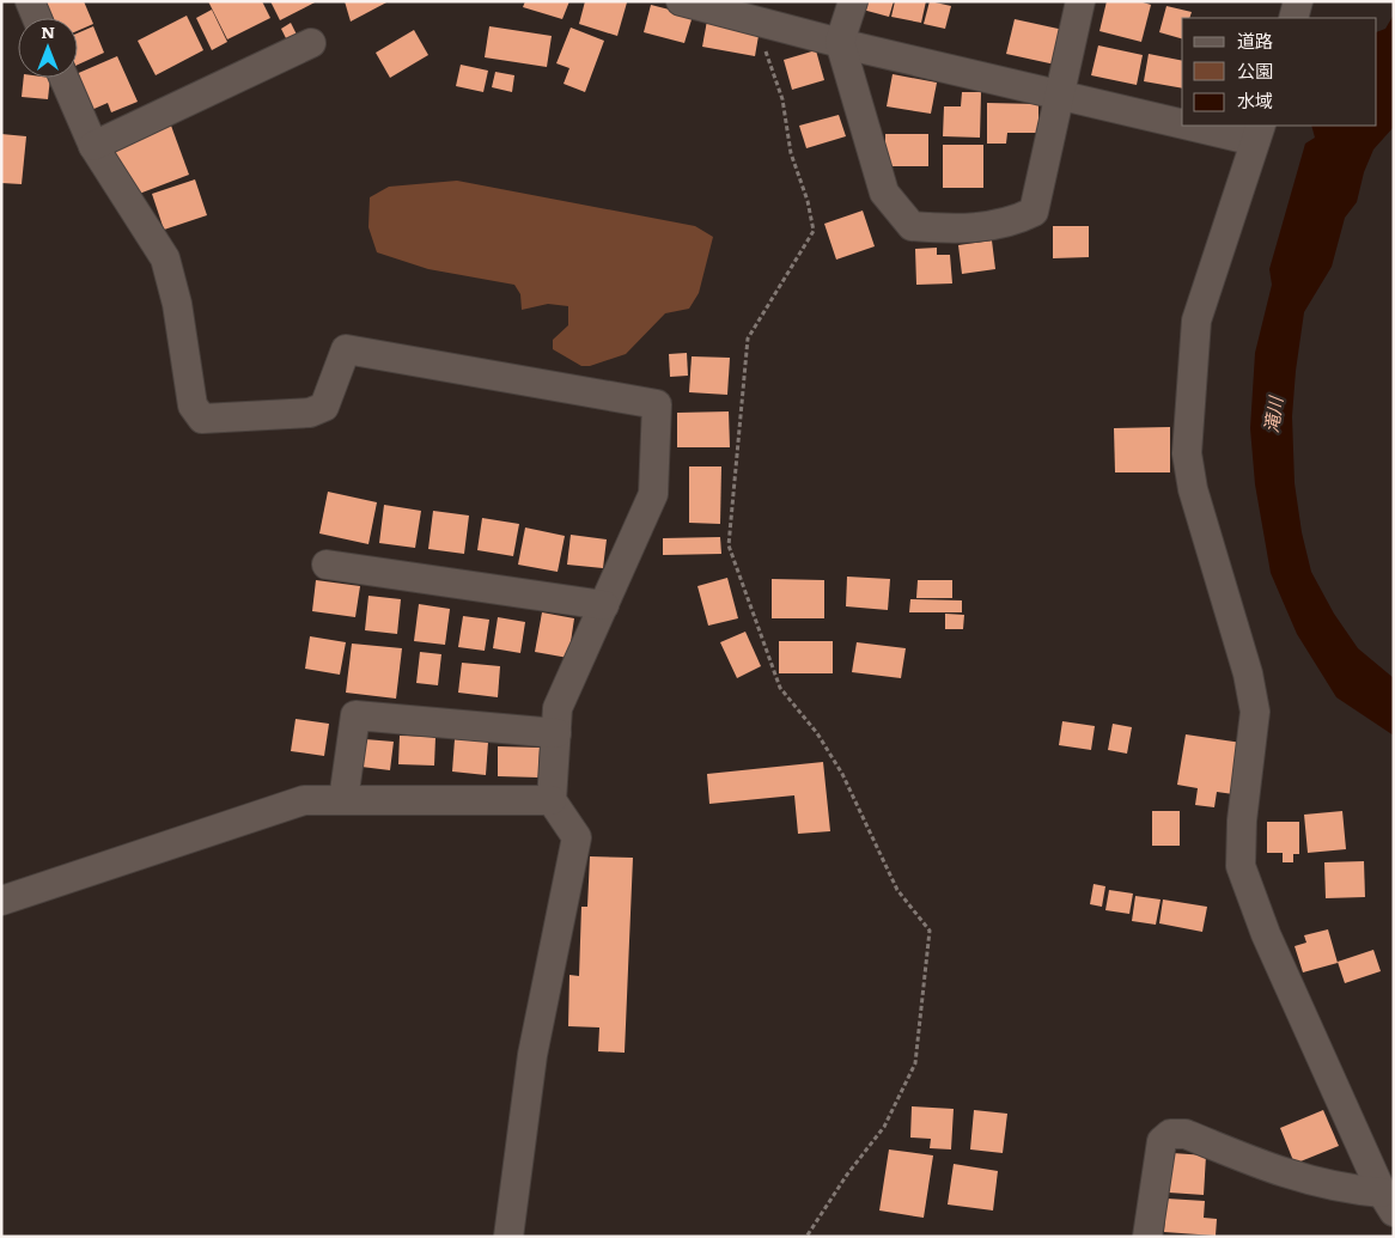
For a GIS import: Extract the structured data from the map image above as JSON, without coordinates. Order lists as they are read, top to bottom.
{
  "water": ["滝川"],
  "legend": ["道路", "公園", "水域"],
  "north": "top"
}
